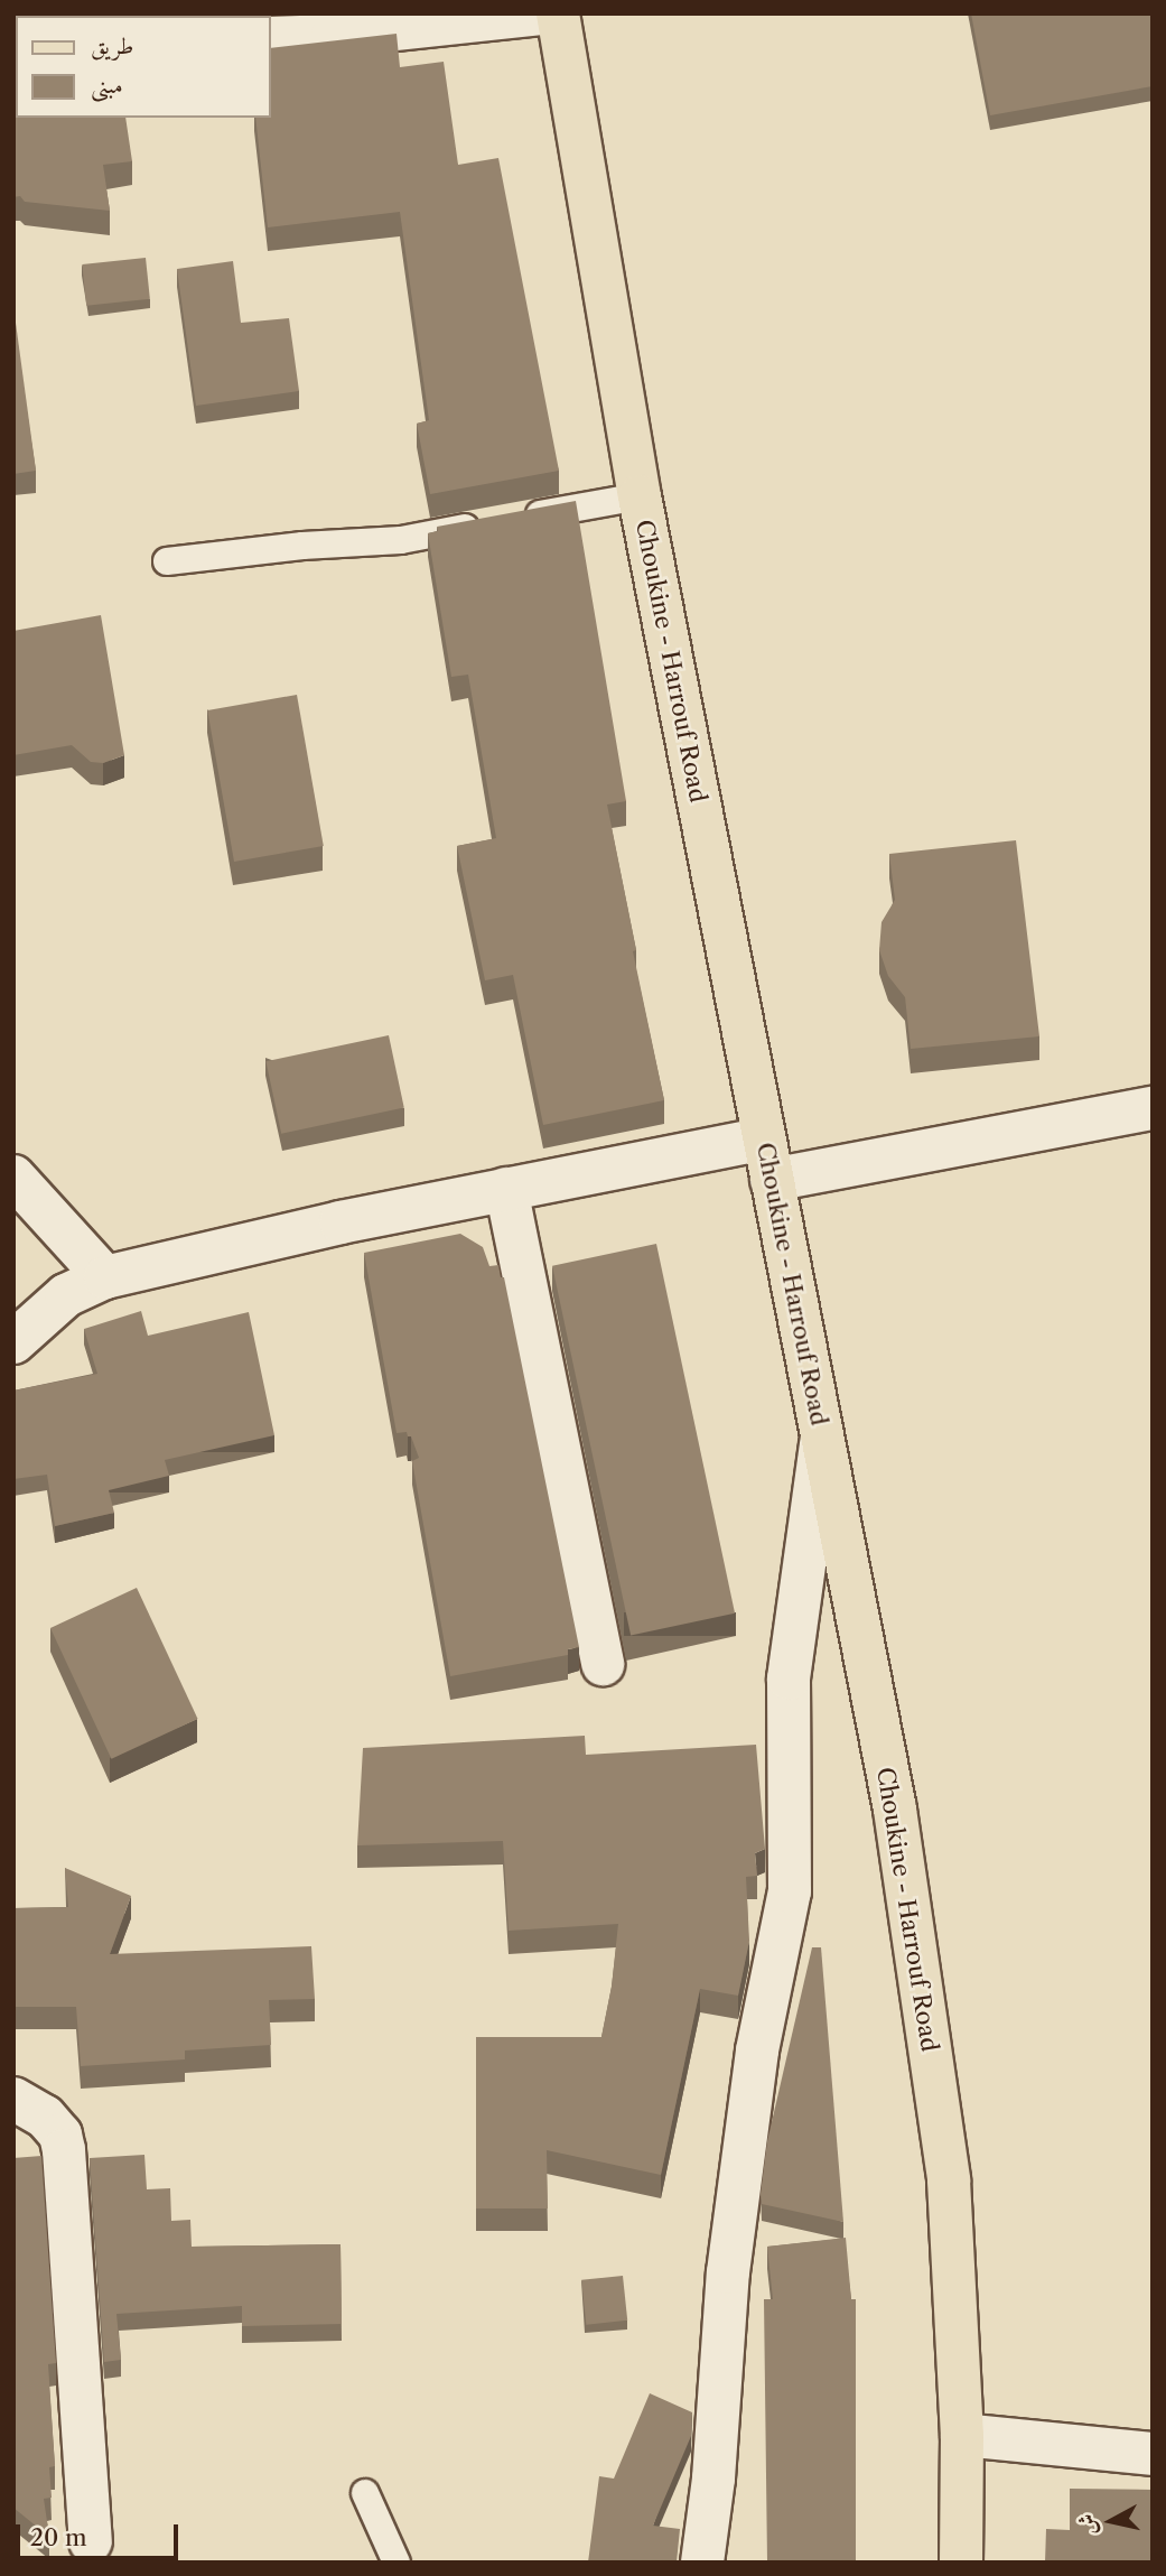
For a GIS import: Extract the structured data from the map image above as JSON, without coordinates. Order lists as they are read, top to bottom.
{
  "streets": {
    "main road": ["Choukine - Harrouf Road"]
  },
  "legend": ["طريق", "مبنى"],
  "scale_bar": "20 m",
  "north": "left"
}
